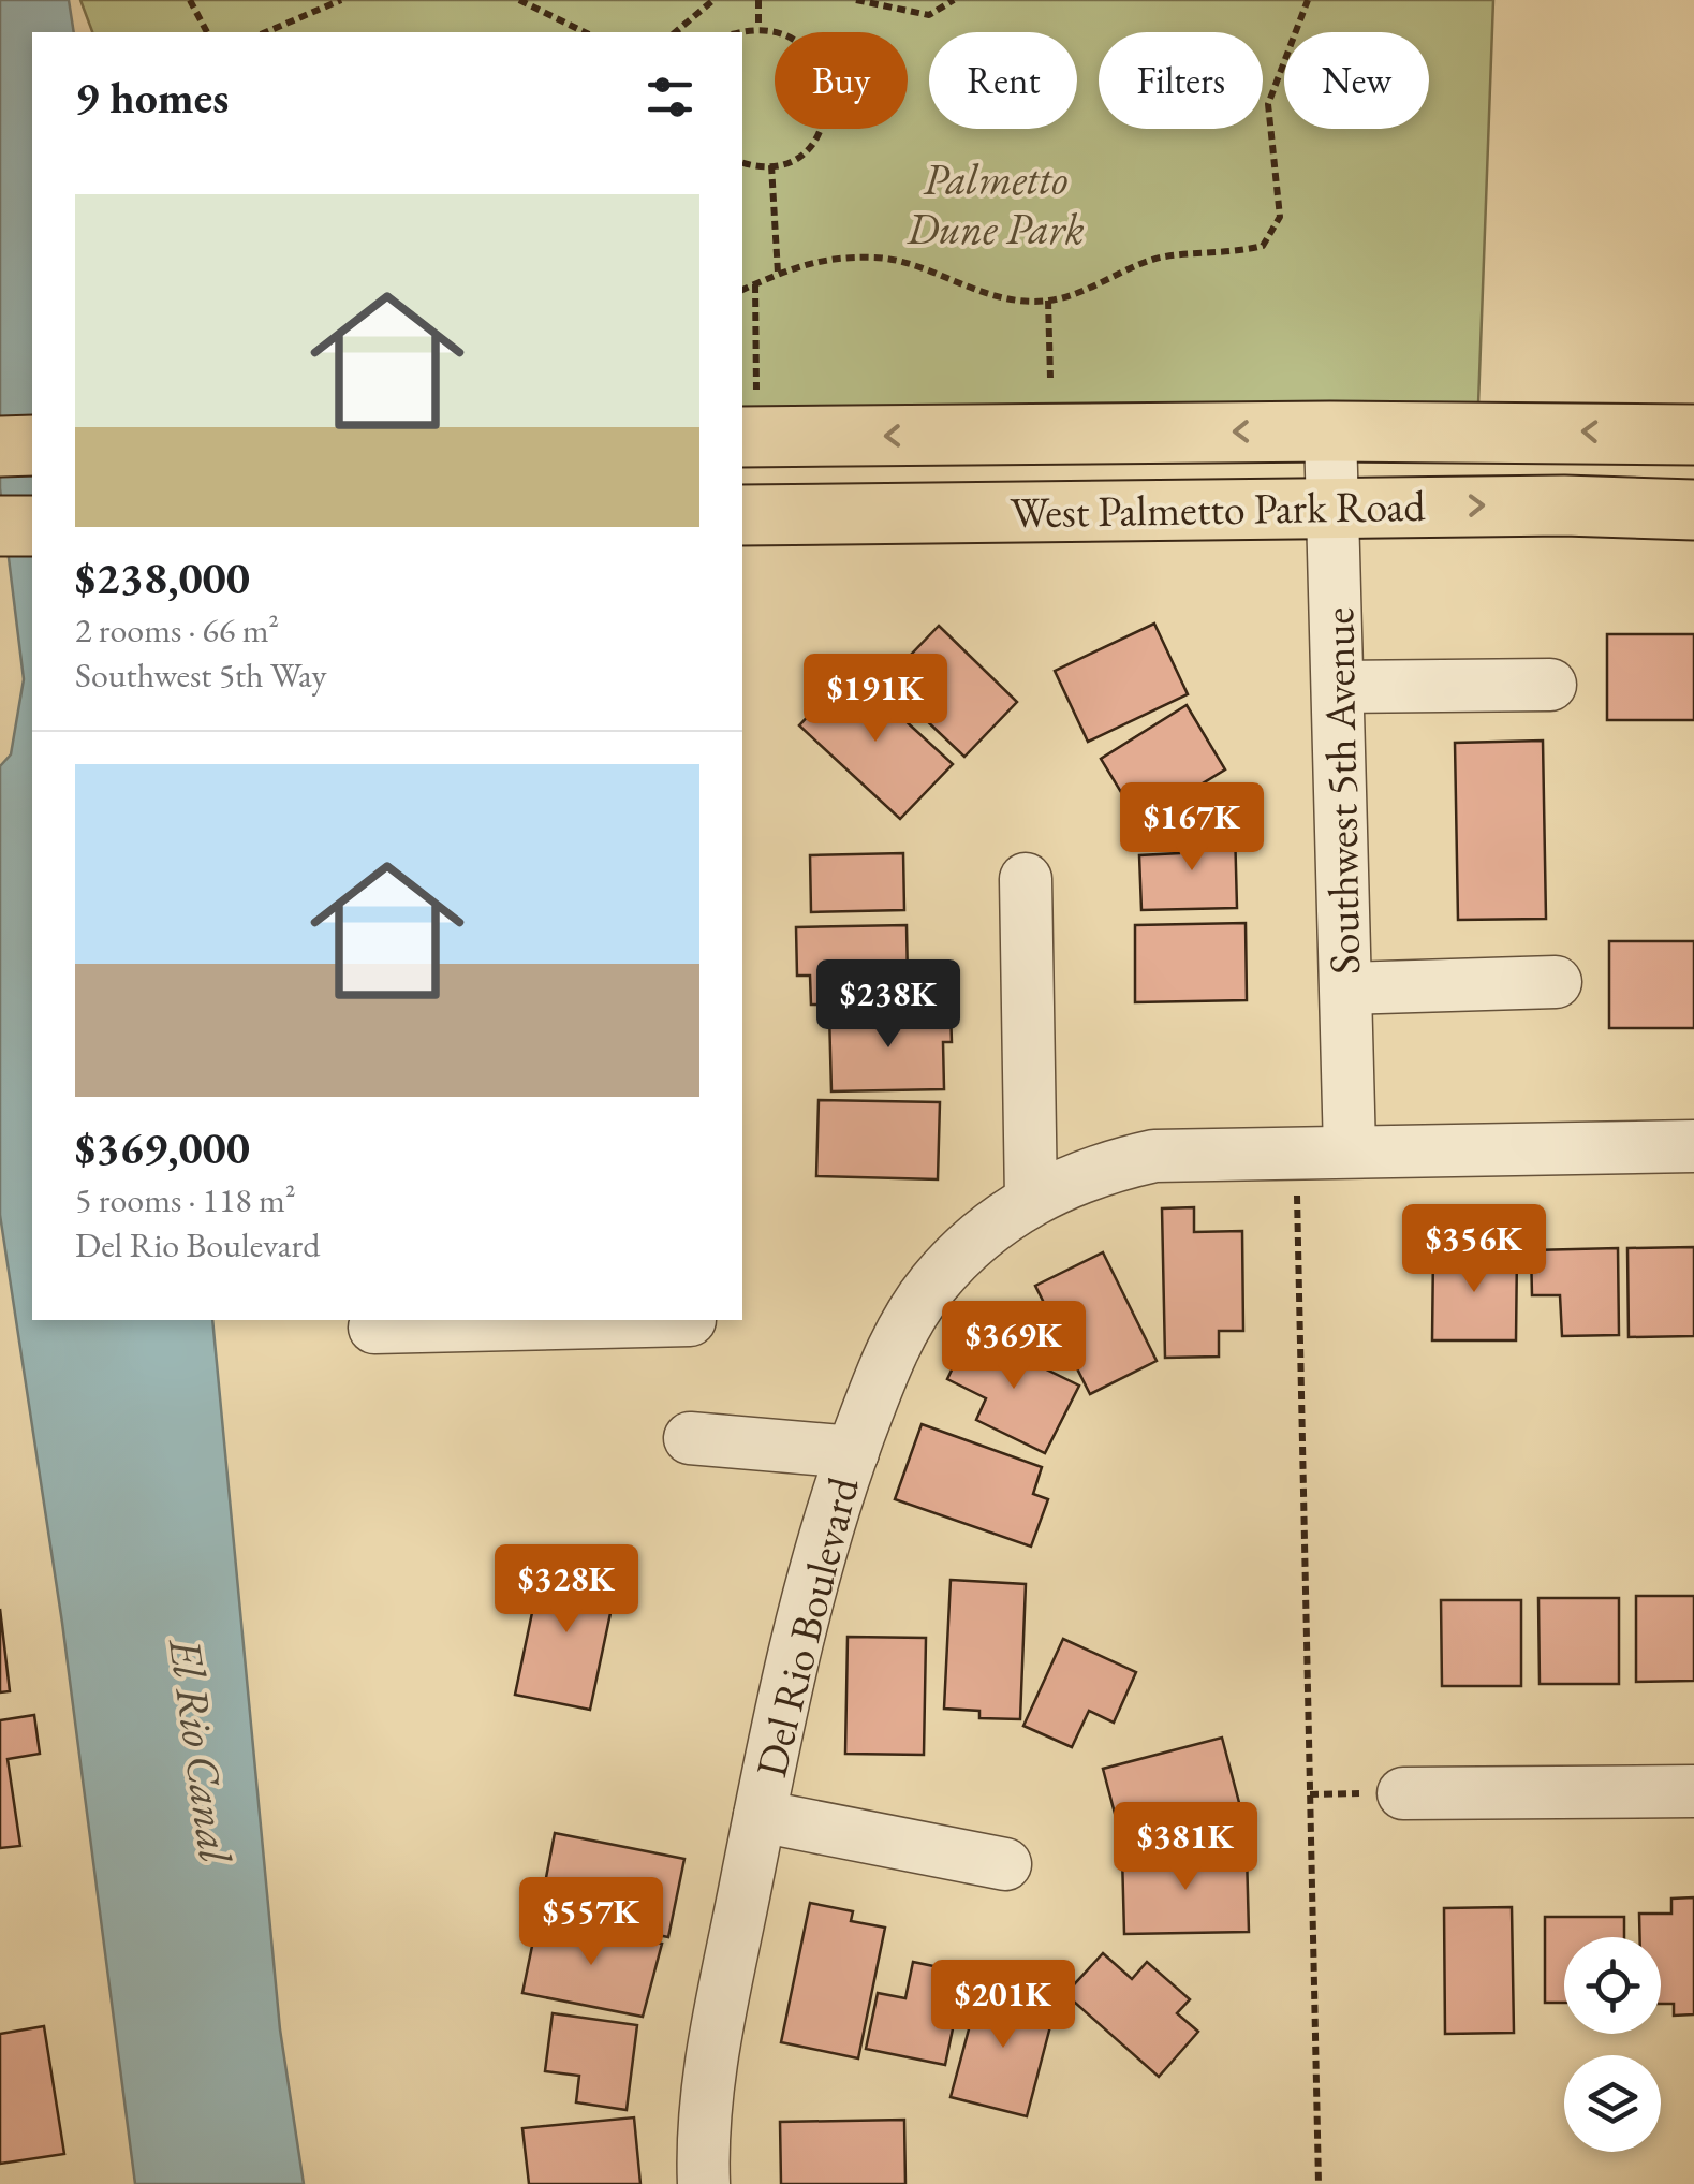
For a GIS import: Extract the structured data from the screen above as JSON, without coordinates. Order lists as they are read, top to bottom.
{
  "streets": {
    "main road": ["West Palmetto Park Road"],
    "street": ["Southwest 5th Avenue", "Del Rio Boulevard"]
  },
  "crossings": [
    ["West Palmetto Park Road", "Southwest 5th Avenue"],
    ["Southwest 5th Avenue", "Del Rio Boulevard"]
  ],
  "water": ["El Rio Canal"],
  "parks": ["Palmetto Dune Park"],
  "page": {
    "chip": [
      "Buy",
      "Rent",
      "Filters",
      "New"
    ],
    "heading": "9 homes",
    "list": [
      {
        "name": "$238,000",
        "note": "2 rooms · 66 m² · Southwest 5th Way"
      },
      {
        "name": "$369,000",
        "note": "5 rooms · 118 m² · Del Rio Boulevard"
      }
    ],
    "price": [
      "$191K",
      "$167K",
      "$238K",
      "$356K",
      "$369K",
      "$328K",
      "$381K",
      "$557K",
      "$201K"
    ]
  }
}
